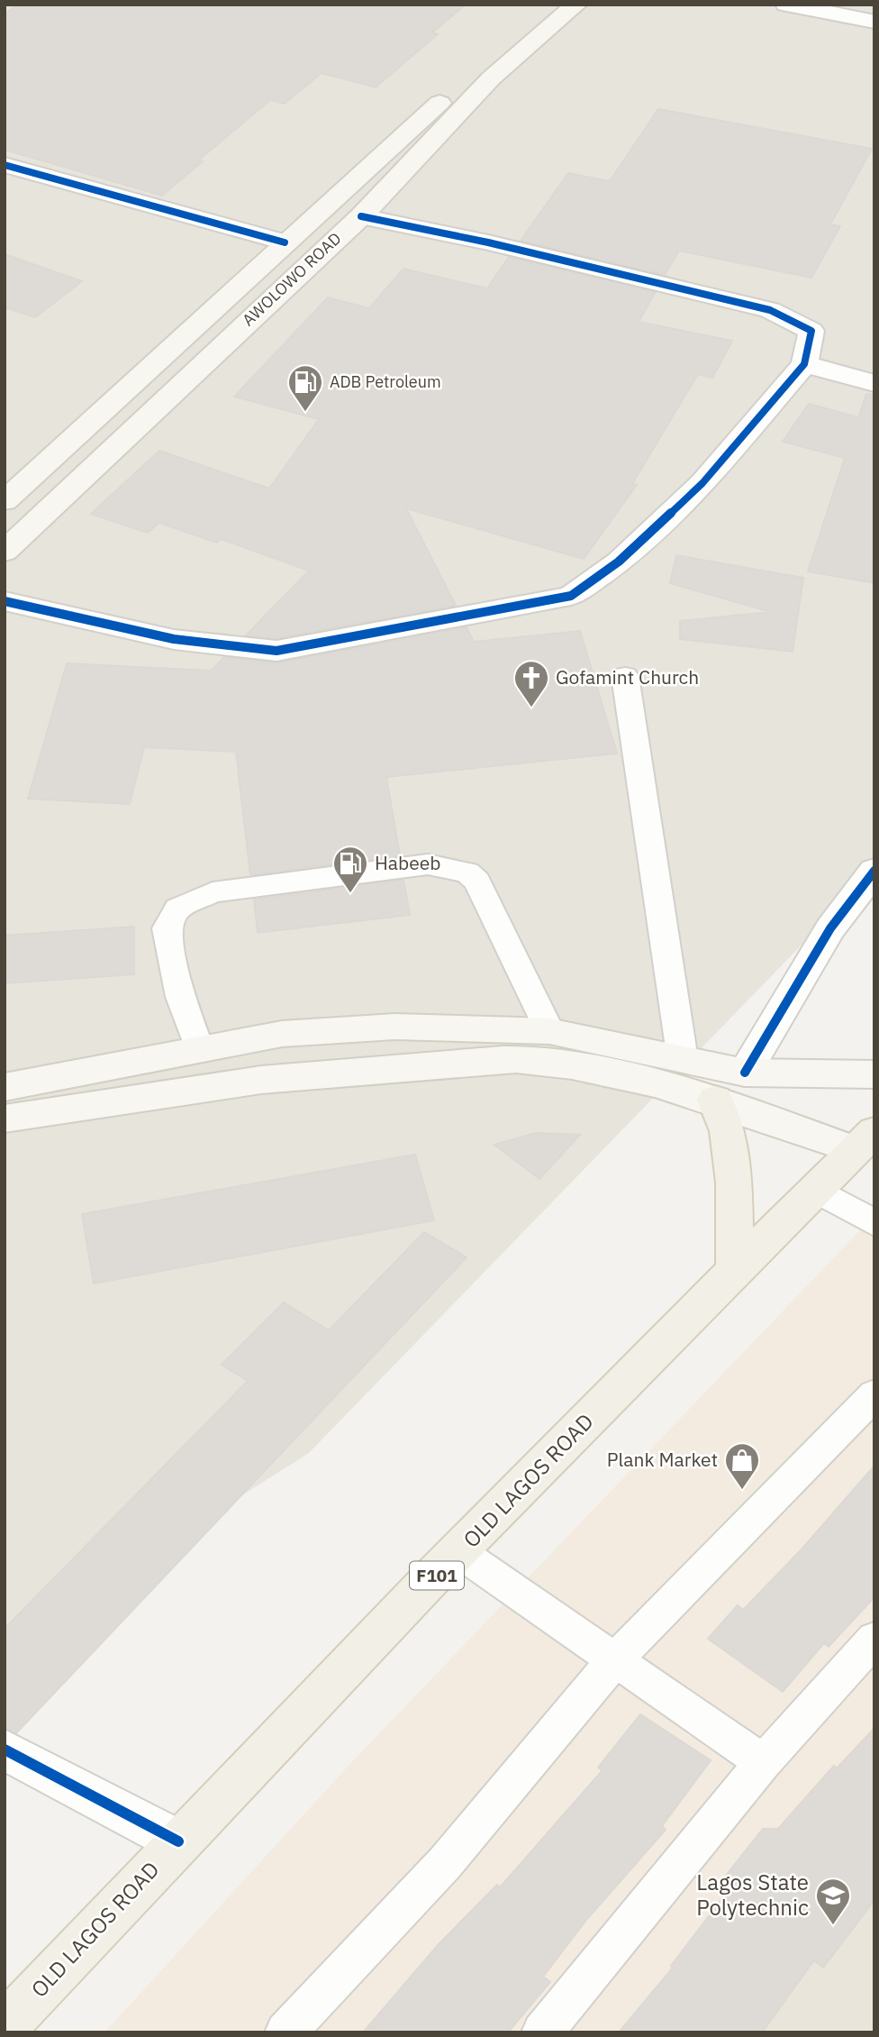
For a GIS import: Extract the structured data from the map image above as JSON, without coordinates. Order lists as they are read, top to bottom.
{
  "streets": {
    "main road": ["AWOLOWO ROAD", "OLD LAGOS ROAD", "F101"]
  },
  "places": {
    "fuel station": ["ADB Petroleum", "Habeeb"],
    "church": ["Gofamint Church"],
    "shop": ["Plank Market"],
    "school or university": ["Lagos State Polytechnic"]
  }
}
